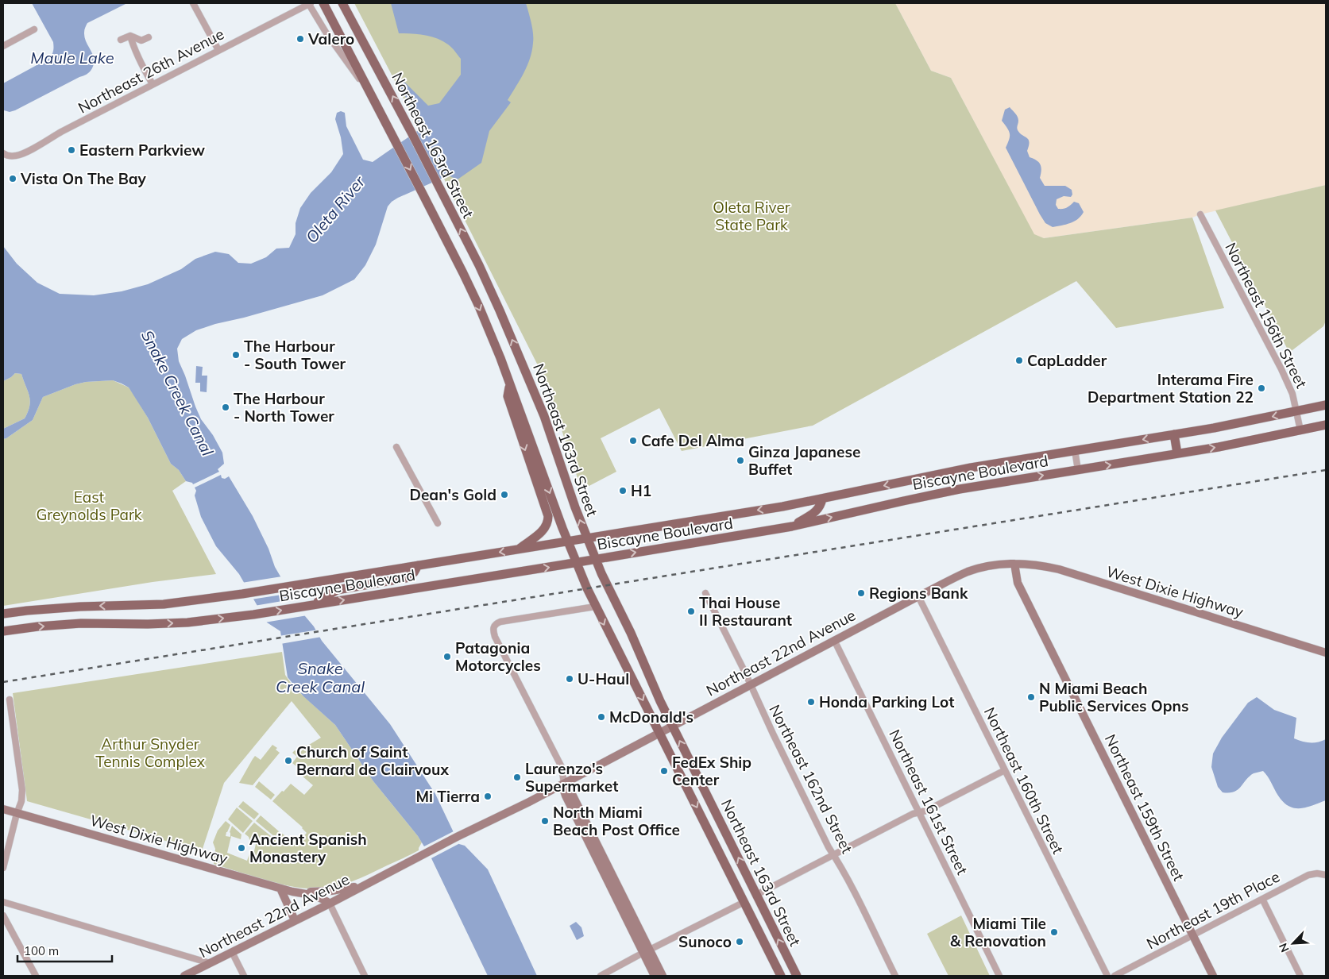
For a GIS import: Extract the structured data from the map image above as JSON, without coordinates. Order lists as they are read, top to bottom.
{
  "streets": {
    "main road": ["Northeast 163rd Street", "Biscayne Boulevard"],
    "street": [
      "Northeast 26th Avenue",
      "Northeast 156th Street",
      "West Dixie Highway",
      "Northeast 22nd Avenue",
      "Northeast 162nd Street",
      "Northeast 160th Street",
      "Northeast 161st Street",
      "Northeast 159th Street",
      "Northeast 19th Place"
    ]
  },
  "crossings": [
    ["Northeast 26th Avenue", "Northeast 163rd Street"],
    ["Northeast 163rd Street", "Biscayne Boulevard"],
    ["Northeast 163rd Street", "Northeast 22nd Avenue"],
    ["Northeast 156th Street", "Biscayne Boulevard"],
    ["West Dixie Highway", "Northeast 22nd Avenue"],
    ["West Dixie Highway", "Northeast 159th Street"],
    ["Northeast 22nd Avenue", "Northeast 162nd Street"],
    ["Northeast 22nd Avenue", "Northeast 160th Street"],
    ["Northeast 22nd Avenue", "Northeast 161st Street"],
    ["Northeast 22nd Avenue", "Northeast 159th Street"],
    ["Northeast 159th Street", "Northeast 19th Place"]
  ],
  "water": ["Maule Lake", "Oleta River", "Snake Creek Canal"],
  "parks": ["Oleta River State Park", "East Greynolds Park", "Arthur Snyder Tennis Complex"],
  "places": [
    "Valero",
    "Eastern Parkview",
    "Vista On The Bay",
    "The Harbour - South Tower",
    "CapLadder",
    "Interama Fire Department Station 22",
    "The Harbour - North Tower",
    "Cafe Del Alma",
    "Ginza Japanese Buffet",
    "H1",
    "Dean's Gold",
    "Regions Bank",
    "Thai House II Restaurant",
    "Patagonia Motorcycles",
    "U-Haul",
    "N Miami Beach Public Services Opns",
    "Honda Parking Lot",
    "McDonald's",
    "Church of Saint Bernard de Clairvoux",
    "FedEx Ship Center",
    "Laurenzo's Supermarket",
    "Mi Tierra",
    "North Miami Beach Post Office",
    "Ancient Spanish Monastery",
    "Miami Tile & Renovation",
    "Sunoco"
  ],
  "scale_bar": "100 m",
  "north": "bottom left"
}
